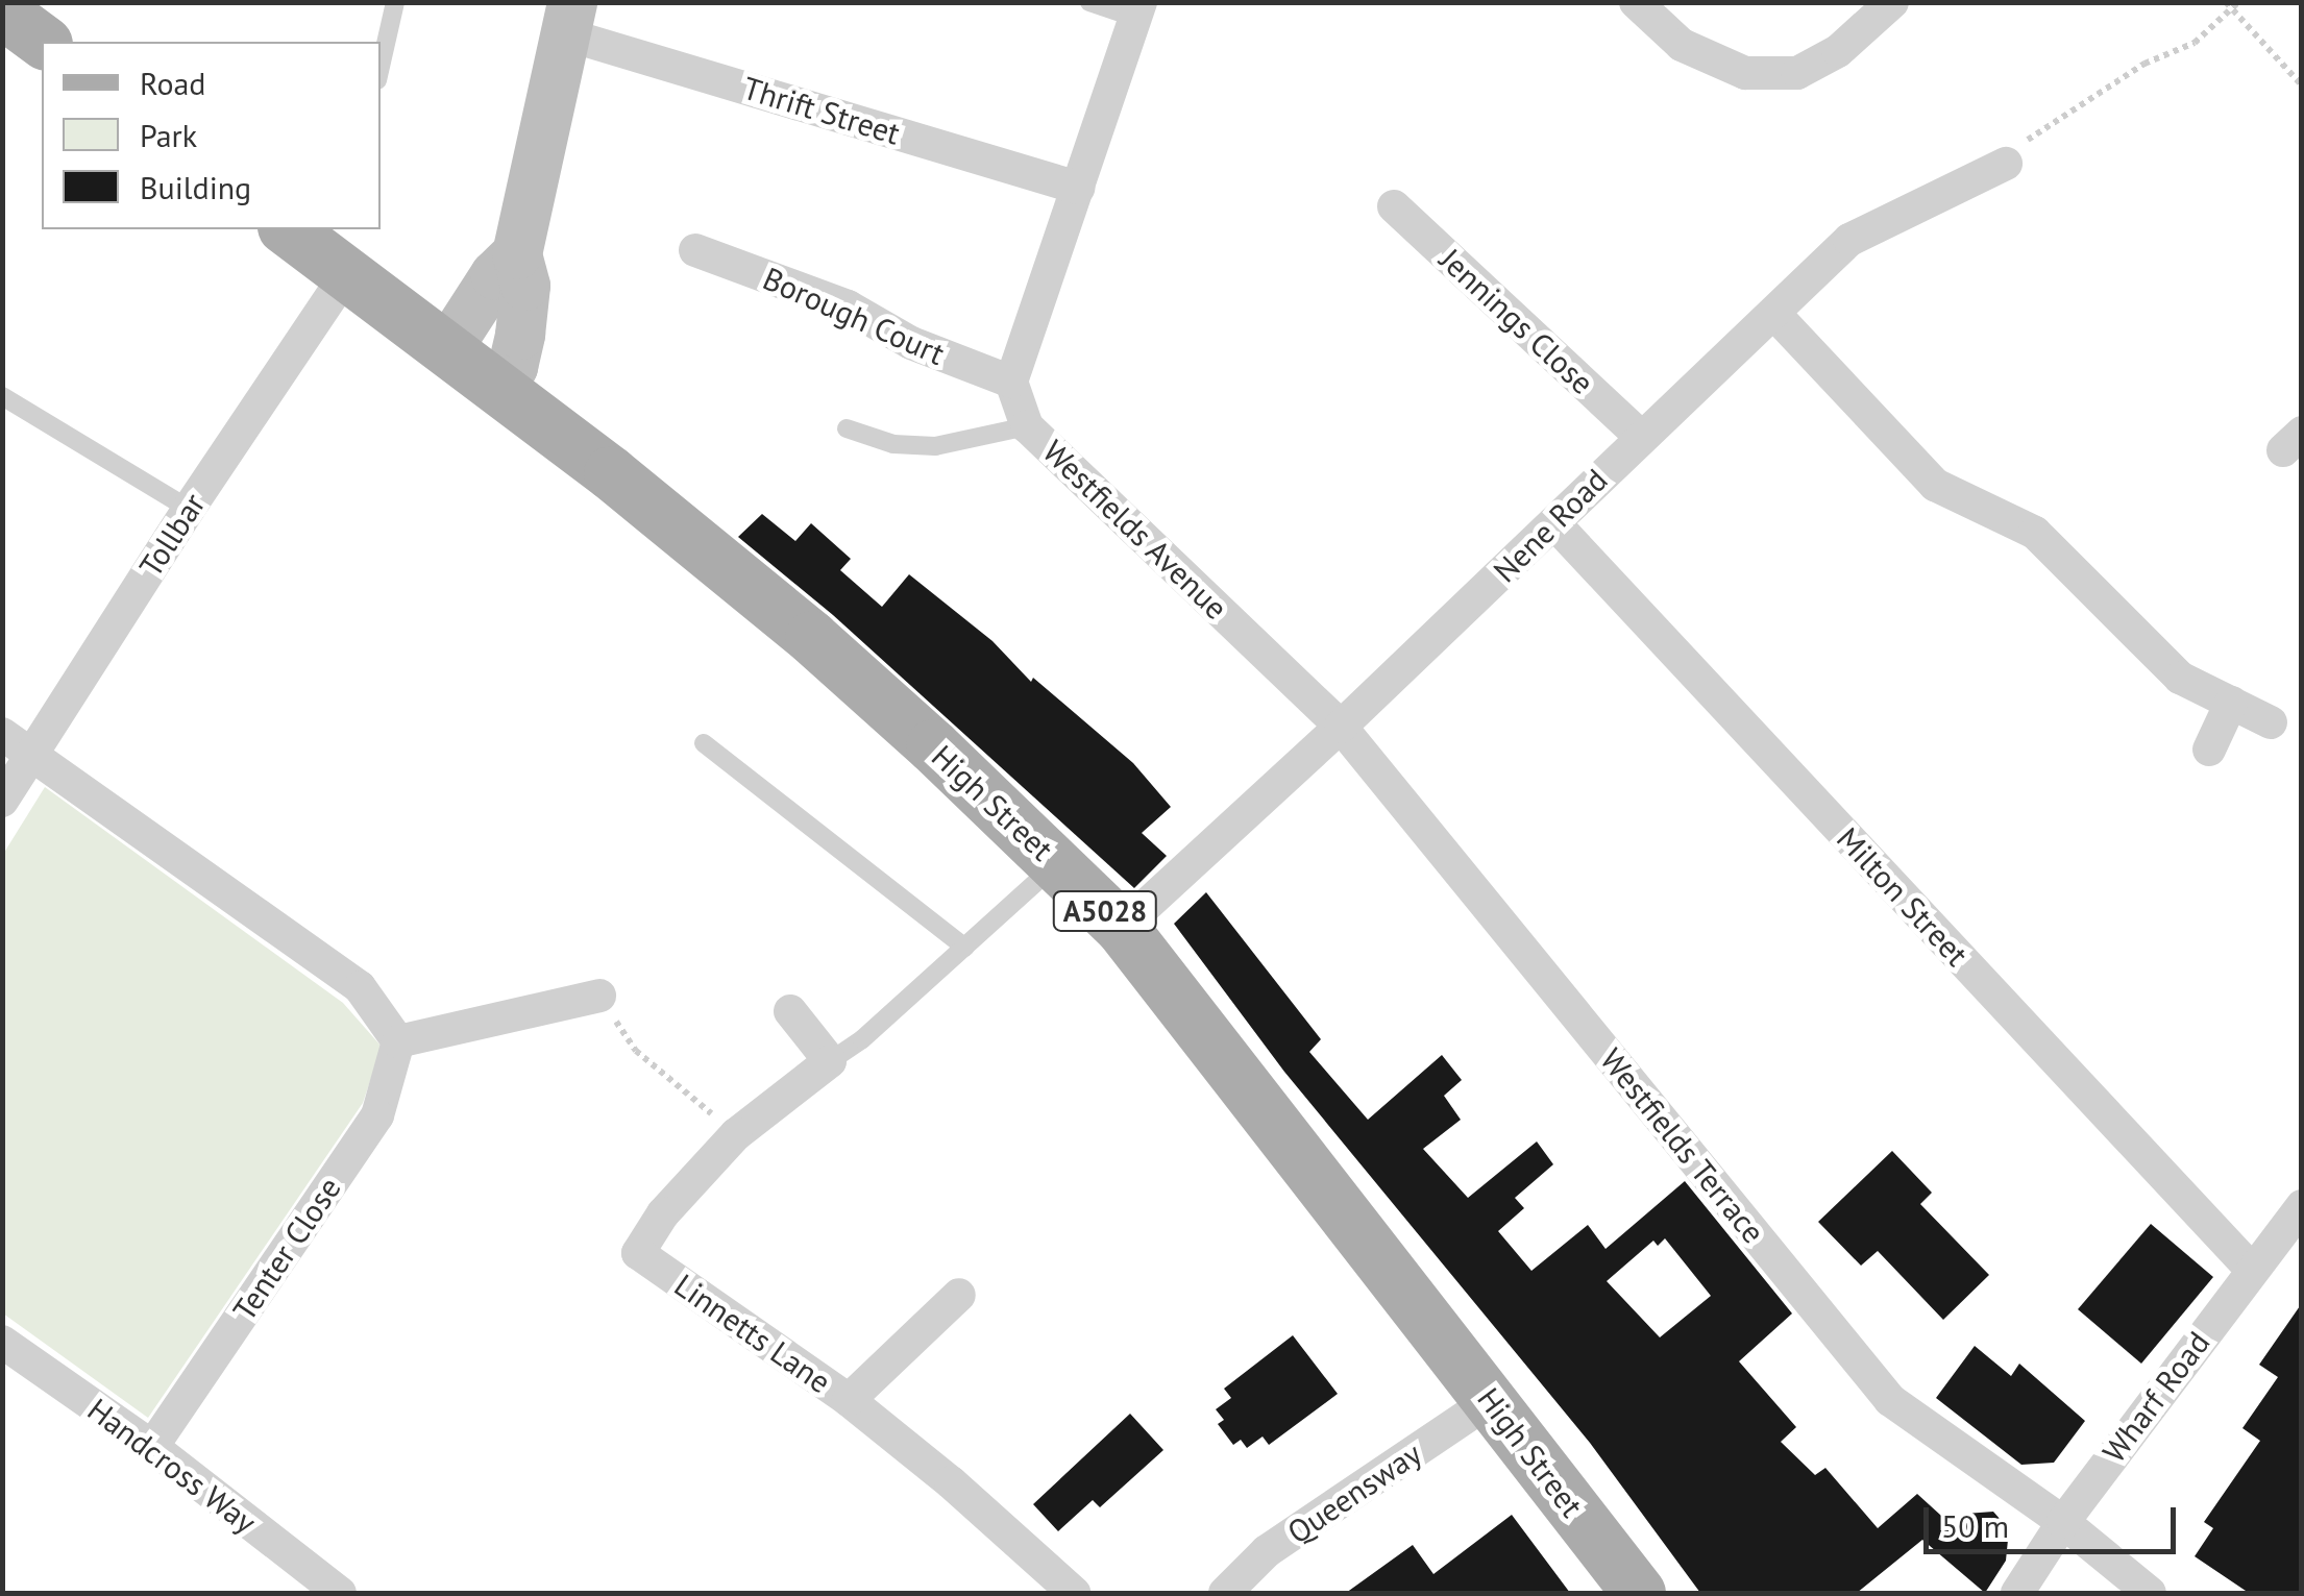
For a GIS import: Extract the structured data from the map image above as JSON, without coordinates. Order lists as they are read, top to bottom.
{
  "streets": {
    "main road": ["High Street", "A5028"],
    "street": [
      "Thrift Street",
      "Borough Court",
      "Jennings Close",
      "Nene Road",
      "Westfields Avenue",
      "Tollbar",
      "Milton Street",
      "Westfields Terrace",
      "Tenter Close",
      "Linnetts Lane",
      "Wharf Road",
      "Handcross Way",
      "Queensway"
    ]
  },
  "crossings": [
    ["Borough Court", "Westfields Avenue"],
    ["Jennings Close", "Nene Road"],
    ["Nene Road", "Westfields Avenue"],
    ["Nene Road", "High Street"],
    ["Nene Road", "Milton Street"],
    ["Nene Road", "Westfields Terrace"],
    ["Westfields Avenue", "Westfields Terrace"],
    ["Tollbar", "A5028"],
    ["High Street", "A5028"],
    ["High Street", "Linnetts Lane"],
    ["High Street", "Queensway"],
    ["Milton Street", "Wharf Road"],
    ["Westfields Terrace", "Wharf Road"],
    ["Tenter Close", "Handcross Way"]
  ],
  "legend": ["Road", "Park", "Building"],
  "scale_bar": "50 m"
}
